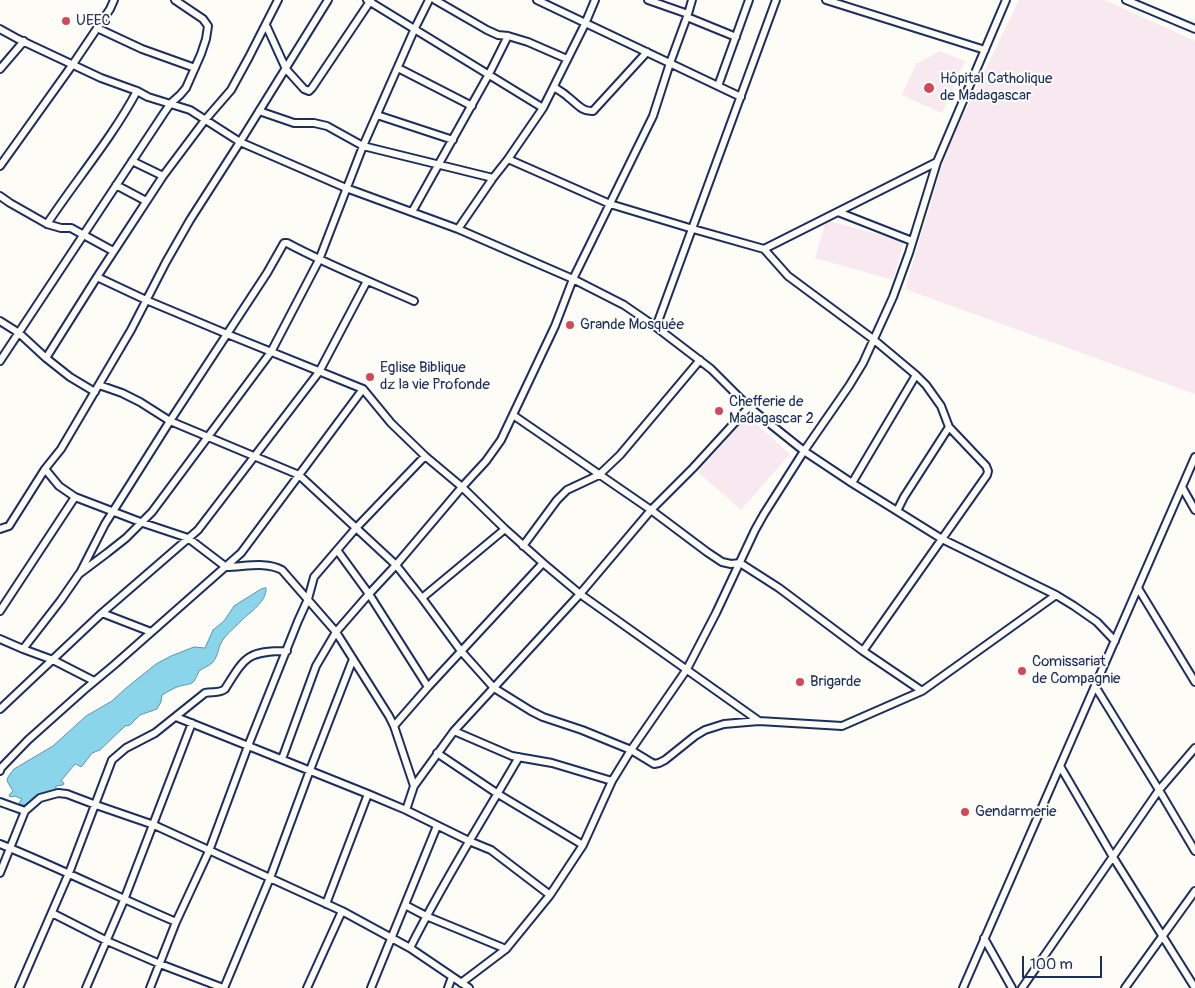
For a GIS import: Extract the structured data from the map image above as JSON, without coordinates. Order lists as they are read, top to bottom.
{
  "places": [
    "UEEC",
    "Hôpital Catholique de Madagascar",
    "Grande Mosquée",
    "Eglise Biblique dz la vie Profonde",
    "Chefferie de Madagascar 2",
    "Comissariat de Compagnie",
    "Brigarde",
    "Gendarmerie"
  ],
  "scale_bar": "100 m"
}
